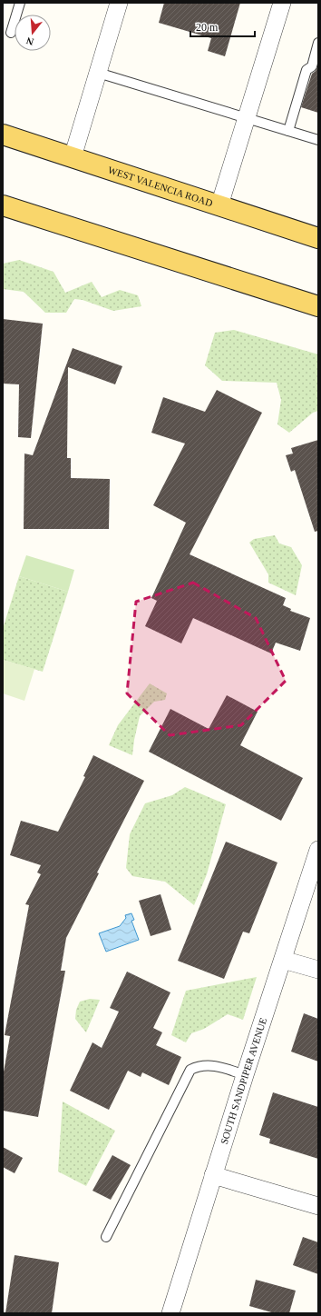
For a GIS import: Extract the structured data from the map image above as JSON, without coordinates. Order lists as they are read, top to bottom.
{
  "streets": {
    "main road": ["WEST VALENCIA ROAD"],
    "street": ["SOUTH SANDPIPER AVENUE"]
  },
  "scale_bar": "20 m",
  "north": "bottom"
}
